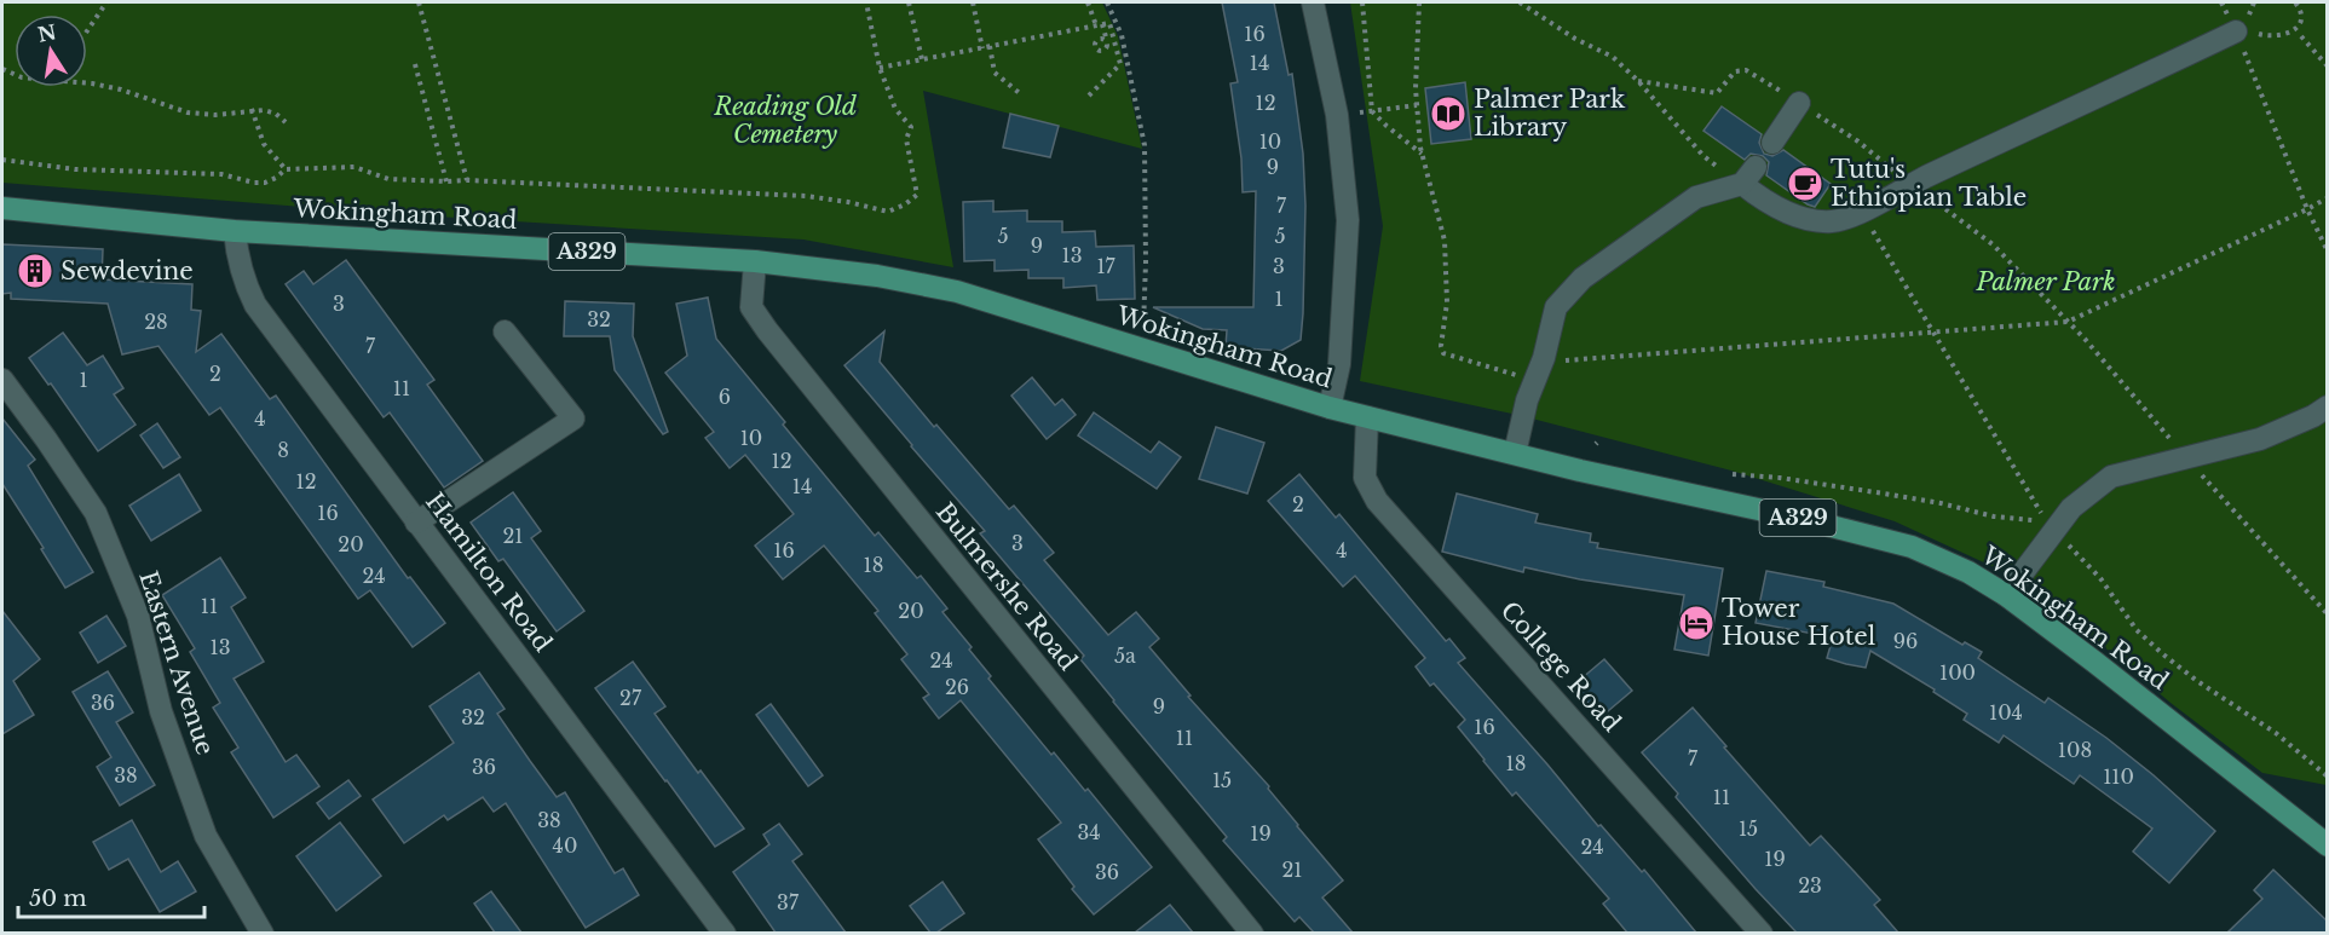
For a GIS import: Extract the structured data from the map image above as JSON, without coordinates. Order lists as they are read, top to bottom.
{
  "streets": {
    "main road": ["Wokingham Road", "A329"],
    "street": [
      "Hamilton Road",
      "Bulmershe Road",
      "Eastern Avenue",
      "College Road"
    ]
  },
  "crossings": [
    ["Wokingham Road", "Hamilton Road"],
    ["Wokingham Road", "Bulmershe Road"],
    ["Wokingham Road", "College Road"]
  ],
  "parks": ["Reading Old Cemetery", "Palmer Park"],
  "places": {
    "library": ["Palmer Park Library"],
    "cafe": ["Tutu's Ethiopian Table"],
    "building": ["Sewdevine"],
    "hotel": ["Tower House Hotel"]
  },
  "house_numbers": [
    "16",
    "14",
    "12",
    "10",
    "9",
    "7",
    "5",
    "5",
    "9",
    "13",
    "17",
    "3",
    "1",
    "3",
    "32",
    "28",
    "7",
    "2",
    "1",
    "11",
    "6",
    "4",
    "10",
    "8",
    "12",
    "12",
    "14",
    "2",
    "16",
    "21",
    "3",
    "20",
    "16",
    "4",
    "18",
    "24",
    "11",
    "20",
    "96",
    "13",
    "5a",
    "24",
    "100",
    "26",
    "27",
    "36",
    "9",
    "104",
    "32",
    "16",
    "11",
    "108",
    "7",
    "18",
    "36",
    "38",
    "110",
    "15",
    "11",
    "38",
    "15",
    "34",
    "19",
    "40",
    "24",
    "19",
    "21",
    "36",
    "23",
    "37"
  ],
  "scale_bar": "50 m",
  "north": "top"
}
